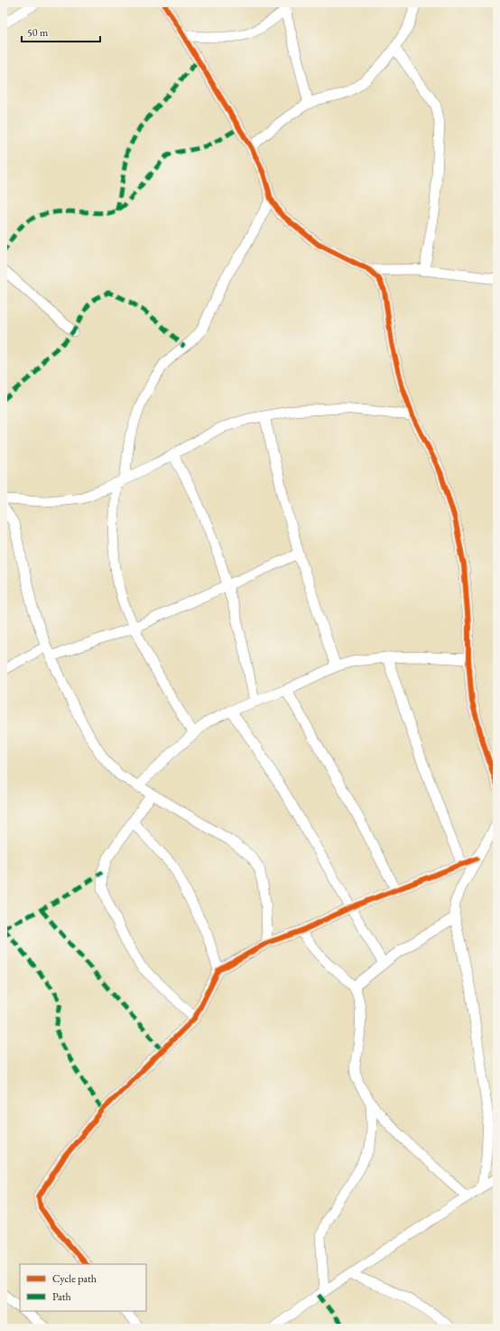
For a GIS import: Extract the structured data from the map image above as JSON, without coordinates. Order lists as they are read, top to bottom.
{
  "legend": ["Cycle path", "Path"],
  "scale_bar": "50 m"
}
